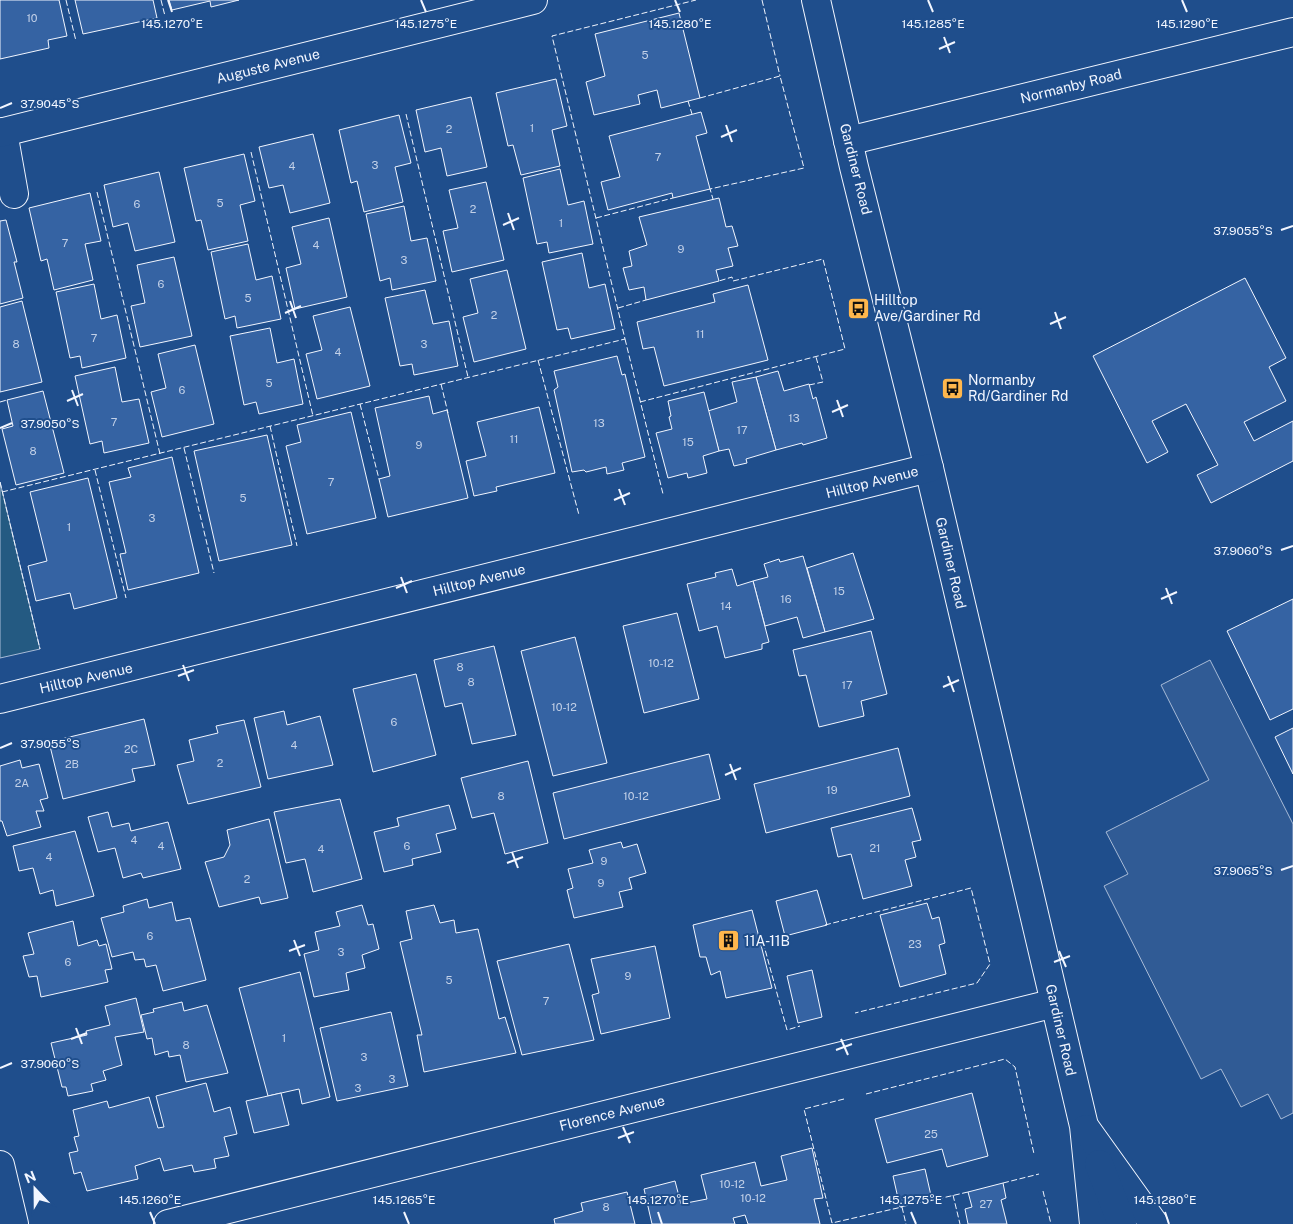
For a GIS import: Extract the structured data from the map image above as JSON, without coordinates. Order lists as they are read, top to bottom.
{
  "streets": {
    "street": [
      "Auguste Avenue",
      "Normanby Road",
      "Gardiner Road",
      "Hilltop Avenue",
      "Florence Avenue"
    ]
  },
  "crossings": [
    ["Normanby Road", "Gardiner Road"],
    ["Gardiner Road", "Hilltop Avenue"],
    ["Gardiner Road", "Florence Avenue"]
  ],
  "places": {
    "bus stop": ["Hilltop Ave/Gardiner Rd", "Normanby Rd/Gardiner Rd"],
    "building": ["11A-11B"]
  },
  "house_numbers": [
    "10",
    "5",
    "1",
    "2",
    "7",
    "3",
    "4",
    "5",
    "6",
    "2",
    "1",
    "7",
    "4",
    "9",
    "3",
    "6",
    "5",
    "2",
    "11",
    "7",
    "8",
    "3",
    "4",
    "5",
    "6",
    "13",
    "7",
    "13",
    "17",
    "11",
    "15",
    "9",
    "8",
    "7",
    "5",
    "3",
    "1",
    "15",
    "16",
    "14",
    "10-12",
    "8",
    "8",
    "17",
    "10-12",
    "6",
    "4",
    "2C",
    "2",
    "2B",
    "2A",
    "19",
    "8",
    "10-12",
    "4",
    "4",
    "6",
    "21",
    "4",
    "4",
    "9",
    "2",
    "9",
    "6",
    "23",
    "3",
    "6",
    "9",
    "5",
    "7",
    "1",
    "8",
    "3",
    "3",
    "3",
    "25",
    "10-12",
    "10-12",
    "27",
    "8"
  ],
  "north": "top",
  "coordinates": [
    "145.1270°E",
    "145.1275°E",
    "145.1280°E",
    "145.1285°E",
    "145.1290°E",
    "37.9045°S",
    "37.9055°S",
    "37.9050°S",
    "37.9060°S",
    "37.9065°S",
    "145.1260°E",
    "145.1265°E"
  ]
}
